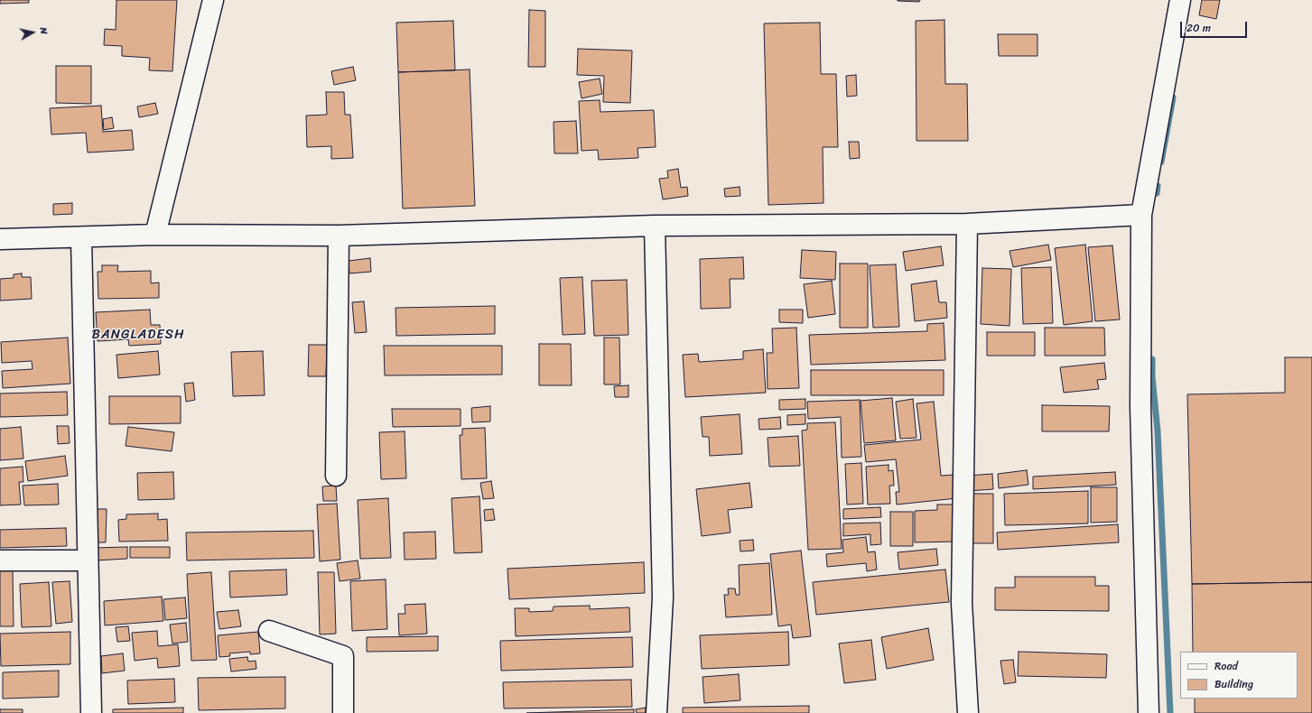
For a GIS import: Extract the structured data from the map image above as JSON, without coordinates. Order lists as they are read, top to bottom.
{
  "districts": ["BANGLADESH"],
  "legend": ["Road", "Building"],
  "scale_bar": "20 m",
  "north": "right"
}
